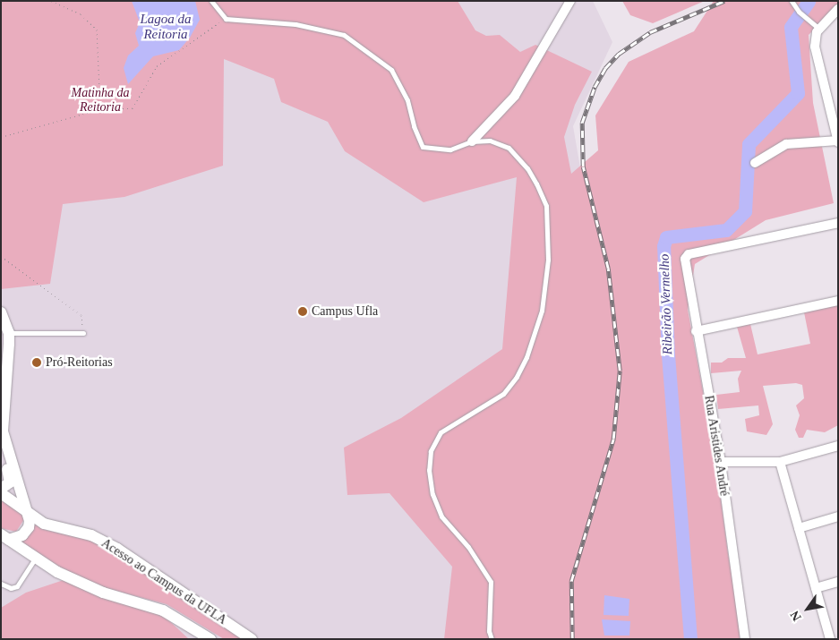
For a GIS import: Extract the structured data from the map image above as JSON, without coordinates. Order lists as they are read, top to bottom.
{
  "streets": {
    "street": ["Rua Aristides André", "Acesso ao Campus da UFLA"]
  },
  "water": ["Lagoa da Reitoria", "Ribeirão Vermelho"],
  "parks": ["Matinha da Reitoria"],
  "places": ["Campus Ufla", "Pró-Reitorias"],
  "north": "bottom left"
}
